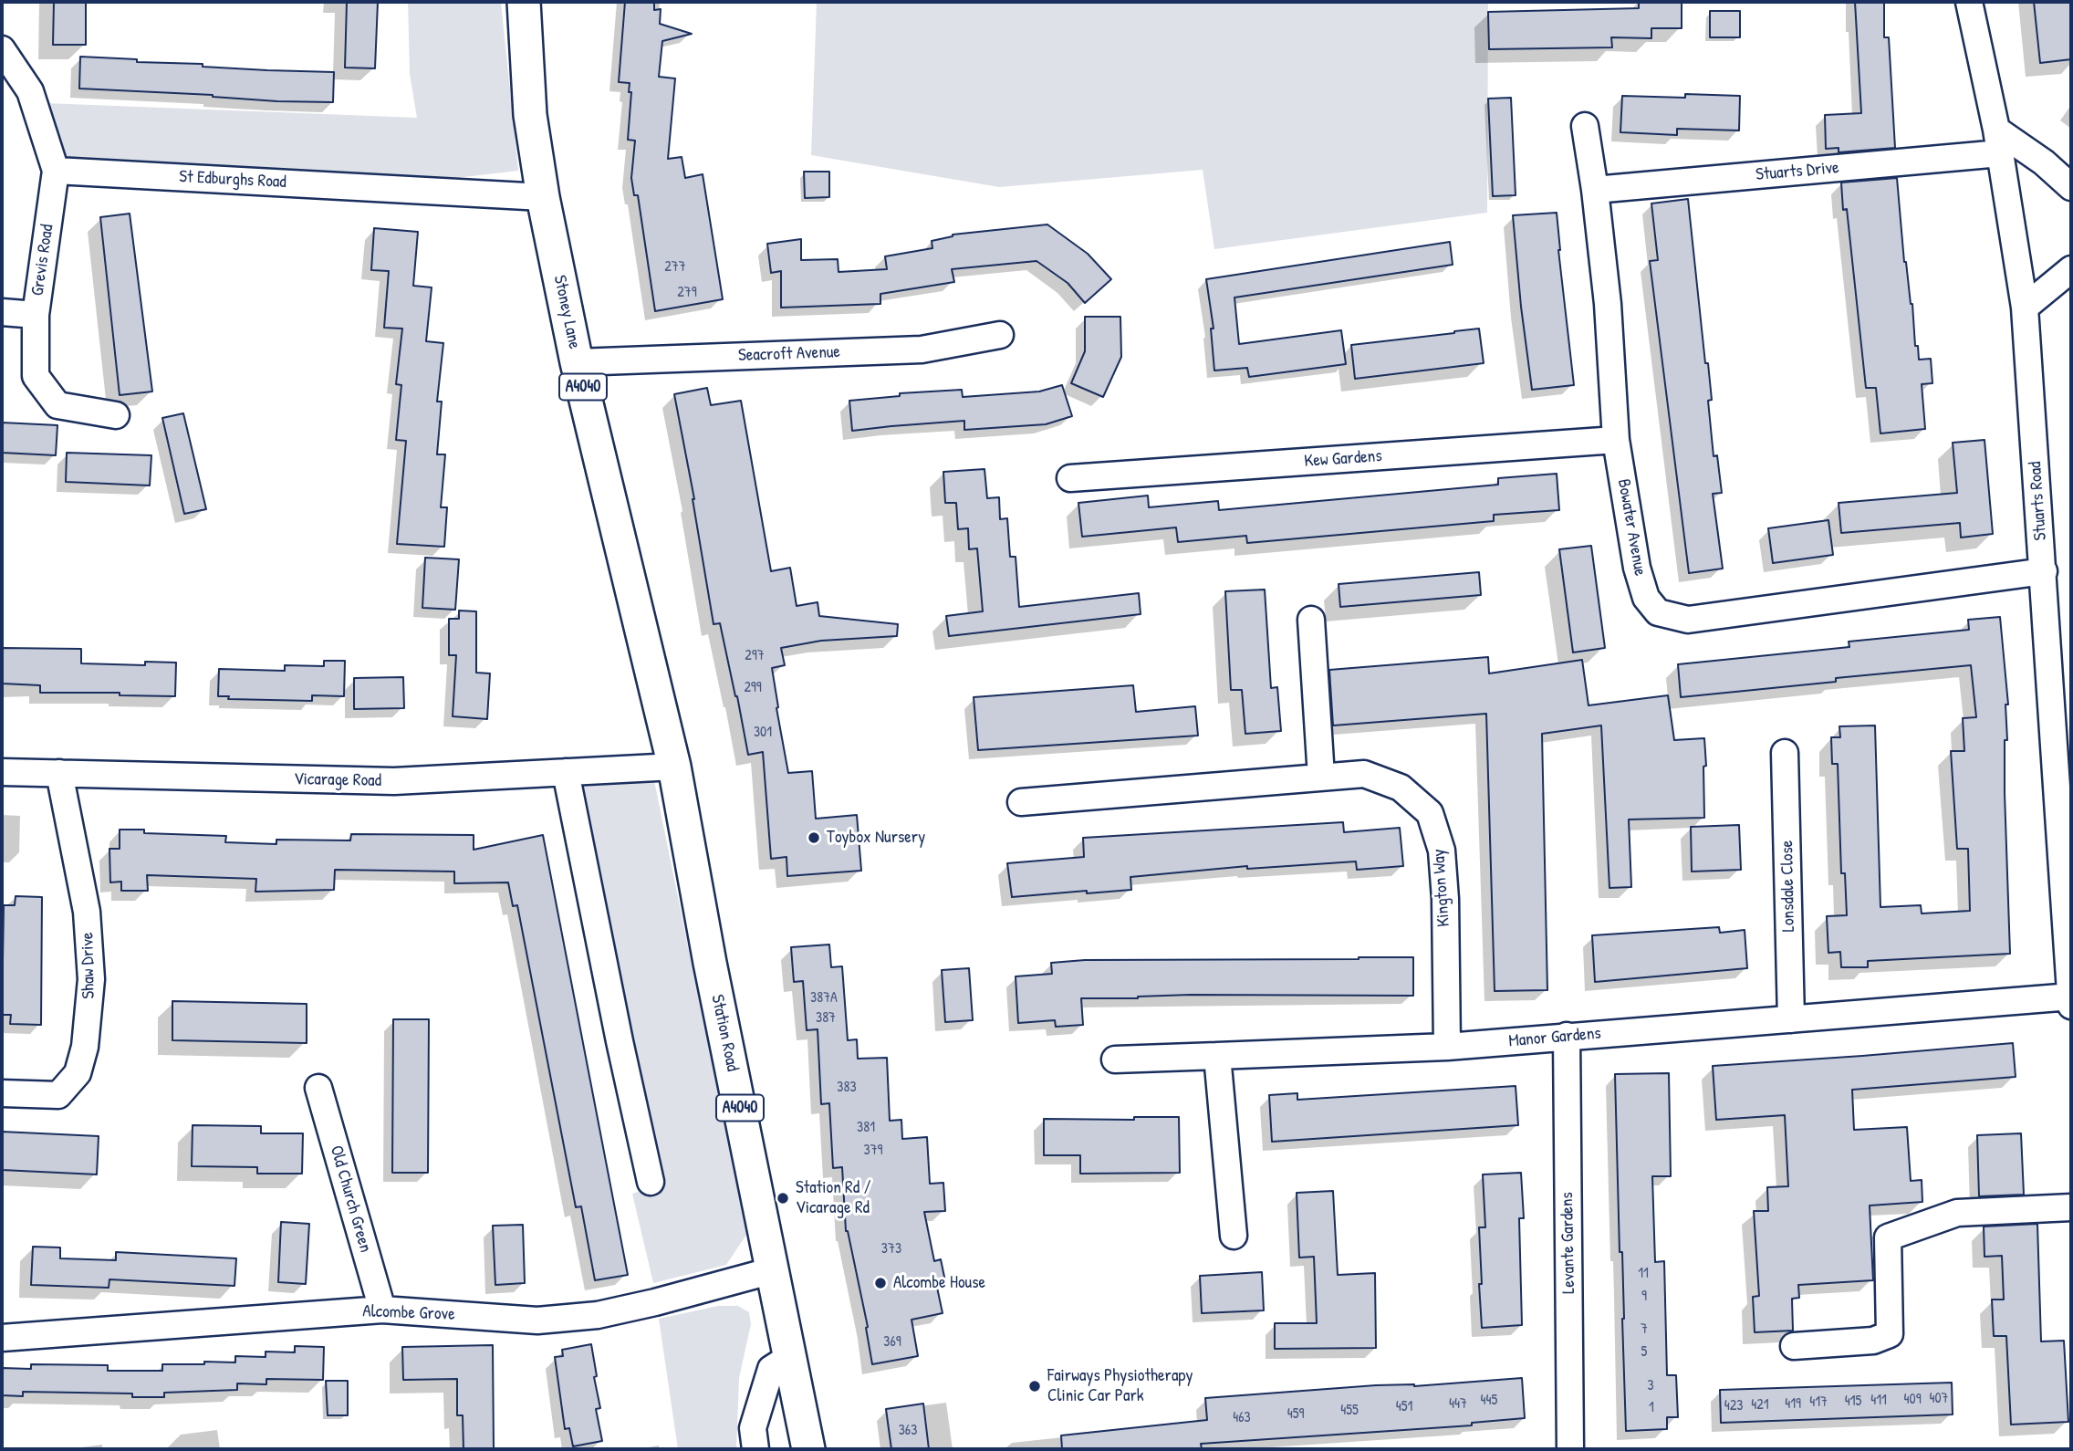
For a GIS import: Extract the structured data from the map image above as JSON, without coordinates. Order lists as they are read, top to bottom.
{
  "streets": {
    "main road": ["Stoney Lane", "A4040", "Station Road"],
    "street": [
      "Stuarts Drive",
      "St Edburghs Road",
      "Grevis Road",
      "Seacroft Avenue",
      "Kew Gardens",
      "Stuarts Road",
      "Bowater Avenue",
      "Vicarage Road",
      "Lonsdale Close",
      "Kington Way",
      "Shaw Drive",
      "Manor Gardens",
      "Old Church Green",
      "Levante Gardens",
      "Alcombe Grove"
    ]
  },
  "crossings": [
    ["Stuarts Drive", "Stuarts Road"],
    ["Stuarts Drive", "Bowater Avenue"],
    ["St Edburghs Road", "Grevis Road"],
    ["St Edburghs Road", "Stoney Lane"],
    ["Stoney Lane", "Seacroft Avenue"],
    ["Stoney Lane", "Vicarage Road"],
    ["Stoney Lane", "Station Road"],
    ["Kew Gardens", "Bowater Avenue"],
    ["Stuarts Road", "Bowater Avenue"],
    ["Stuarts Road", "Manor Gardens"],
    ["Vicarage Road", "Shaw Drive"],
    ["Vicarage Road", "Station Road"],
    ["Lonsdale Close", "Manor Gardens"],
    ["Kington Way", "Manor Gardens"],
    ["Station Road", "Alcombe Grove"],
    ["Manor Gardens", "Levante Gardens"],
    ["Old Church Green", "Alcombe Grove"]
  ],
  "places": [
    "Toybox Nursery",
    "Station Rd / Vicarage Rd",
    "Alcombe House",
    "Fairways Physiotherapy Clinic Car Park"
  ],
  "house_numbers": [
    "277",
    "279",
    "297",
    "299",
    "301",
    "387A",
    "387",
    "383",
    "381",
    "379",
    "373",
    "11",
    "9",
    "7",
    "369",
    "5",
    "3",
    "407",
    "409",
    "445",
    "411",
    "415",
    "417",
    "447",
    "419",
    "421",
    "423",
    "451",
    "1",
    "455",
    "459",
    "463",
    "363"
  ]
}
